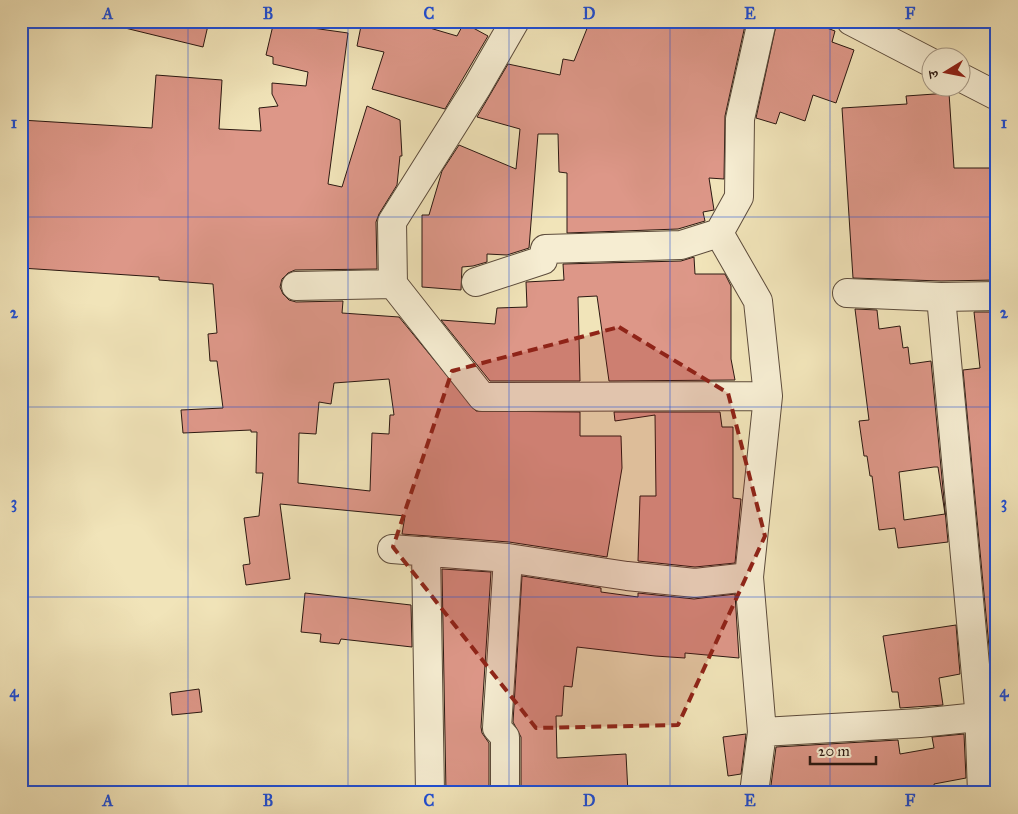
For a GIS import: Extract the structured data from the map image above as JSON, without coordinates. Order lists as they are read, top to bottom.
{
  "scale_bar": "20 m",
  "north": "left",
  "grid": {
    "columns": [
      "A",
      "B",
      "C",
      "D",
      "E",
      "F"
    ],
    "rows": [
      "1",
      "2",
      "3",
      "4"
    ]
  }
}
